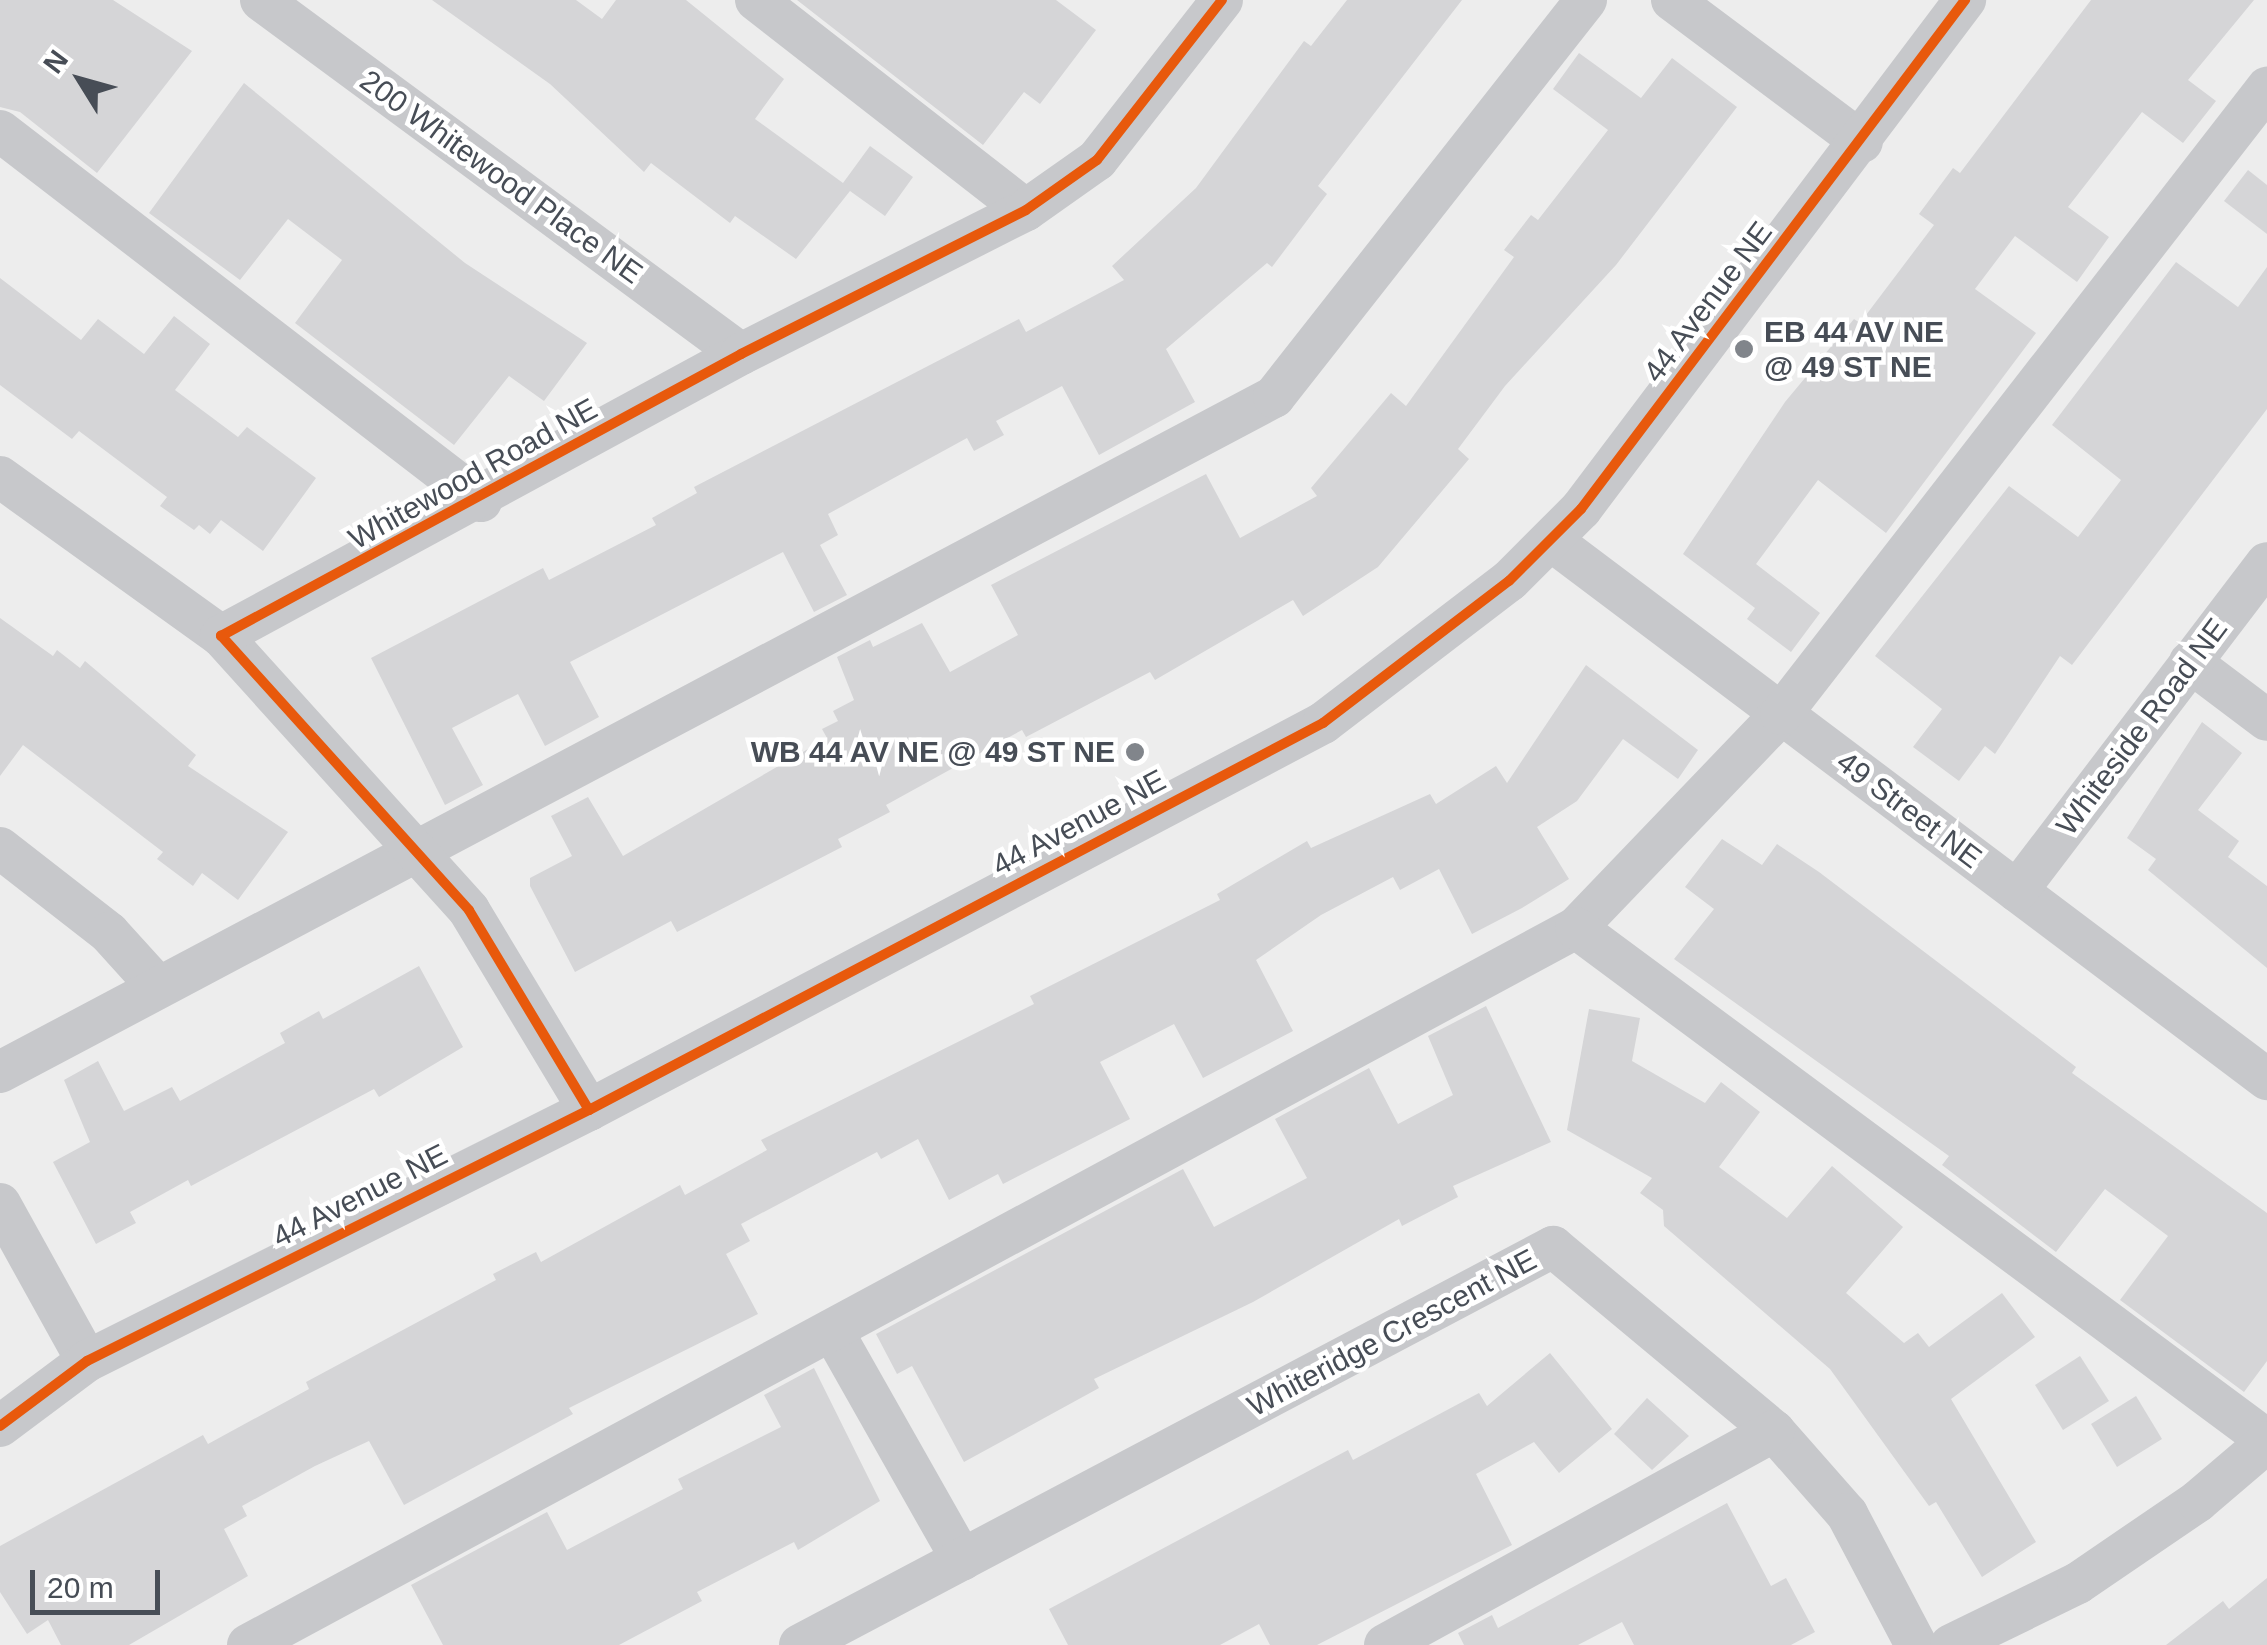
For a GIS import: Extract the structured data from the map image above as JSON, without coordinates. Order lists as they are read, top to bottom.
{
  "streets": {
    "street": [
      "200 Whitewood Place NE",
      "44 Avenue NE",
      "Whitewood Road NE",
      "Whiteside Road NE",
      "49 Street NE",
      "Whiteridge Crescent NE"
    ]
  },
  "crossings": [
    ["200 Whitewood Place NE", "Whitewood Road NE"],
    ["44 Avenue NE", "49 Street NE"],
    ["Whiteside Road NE", "49 Street NE"]
  ],
  "places": ["EB 44 AV NE @ 49 ST NE", "WB 44 AV NE @ 49 ST NE"],
  "scale_bar": "20 m",
  "north": "top left"
}
